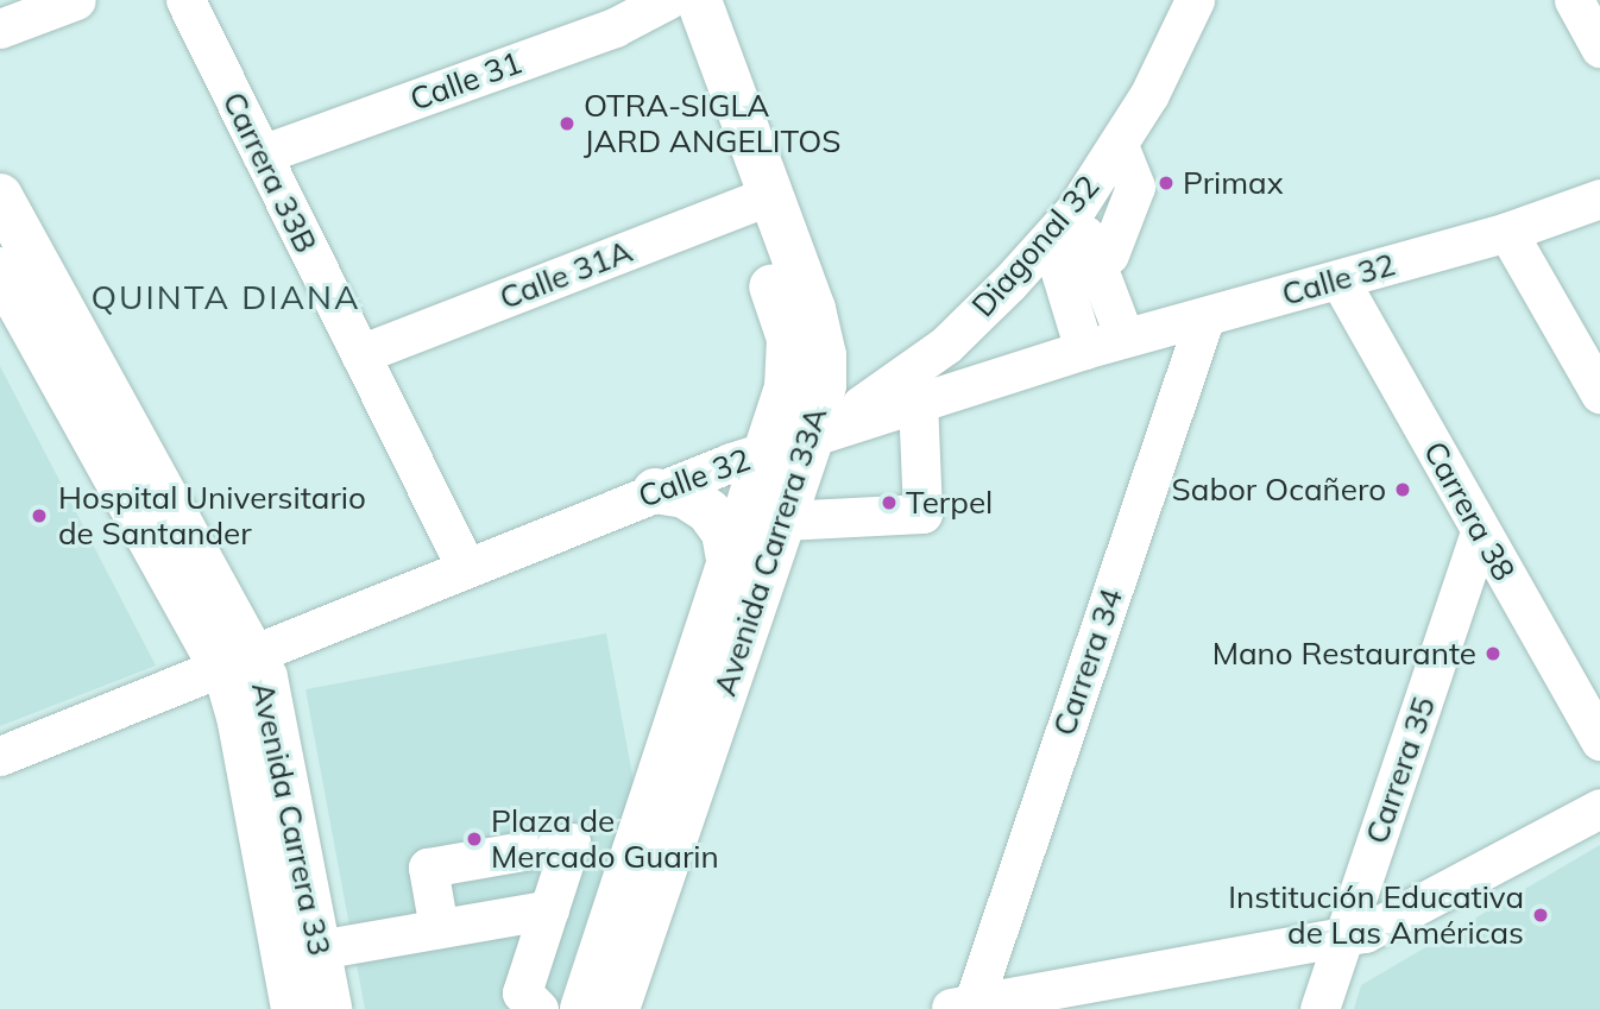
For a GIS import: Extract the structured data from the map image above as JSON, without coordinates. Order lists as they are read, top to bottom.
{
  "streets": {
    "main road": ["Avenida Carrera 33A", "Avenida Carrera 33"],
    "street": [
      "Calle 31",
      "Carrera 33B",
      "Diagonal 32",
      "Calle 31A",
      "Calle 32",
      "Carrera 38",
      "Carrera 34",
      "Carrera 35"
    ]
  },
  "crossings": [
    ["Calle 31", "Carrera 33B"],
    ["Calle 31", "Avenida Carrera 33A"],
    ["Carrera 33B", "Calle 31A"],
    ["Carrera 33B", "Calle 32"],
    ["Diagonal 32", "Calle 32"],
    ["Diagonal 32", "Avenida Carrera 33A"],
    ["Calle 31A", "Avenida Carrera 33A"],
    ["Calle 32", "Carrera 38"],
    ["Calle 32", "Avenida Carrera 33A"],
    ["Calle 32", "Carrera 34"],
    ["Calle 32", "Avenida Carrera 33"],
    ["Carrera 38", "Carrera 35"]
  ],
  "districts": ["QUINTA DIANA"],
  "places": [
    "OTRA-SIGLA JARD ANGELITOS",
    "Primax",
    "Sabor Ocañero",
    "Terpel",
    "Hospital Universitario de Santander",
    "Mano Restaurante",
    "Plaza de Mercado Guarin",
    "Institución Educativa de Las Américas"
  ]
}
